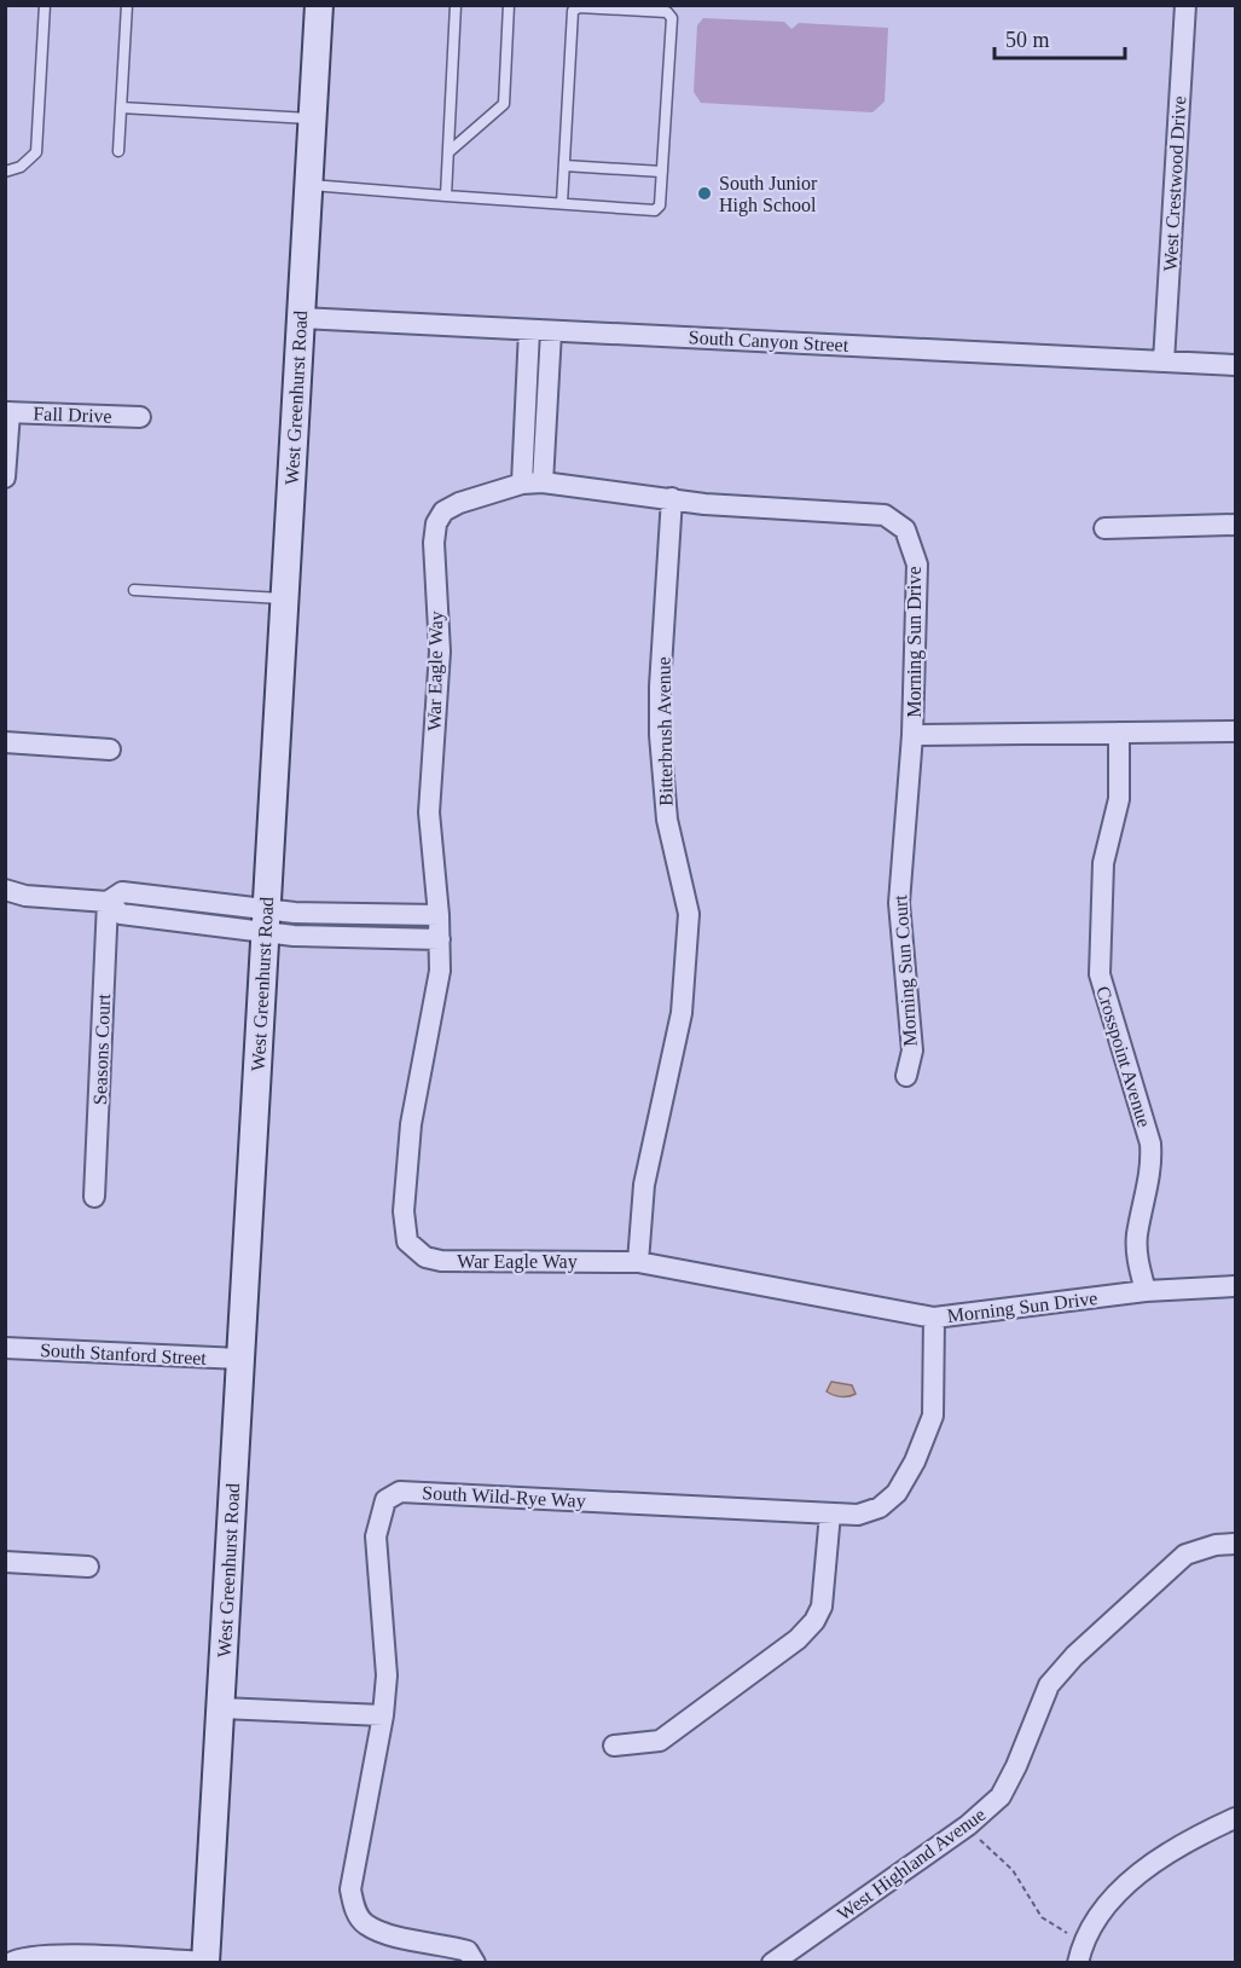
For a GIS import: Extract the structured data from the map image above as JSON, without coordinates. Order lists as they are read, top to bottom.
{
  "streets": {
    "main road": ["West Greenhurst Road"],
    "street": [
      "West Crestwood Drive",
      "South Canyon Street",
      "Fall Drive",
      "Morning Sun Drive",
      "War Eagle Way",
      "Bitterbrush Avenue",
      "Morning Sun Court",
      "Seasons Court",
      "Crosspoint Avenue",
      "South Stanford Street",
      "South Wild-Rye Way",
      "West Highland Avenue"
    ]
  },
  "crossings": [
    ["West Crestwood Drive", "South Canyon Street"],
    ["South Canyon Street", "West Greenhurst Road"],
    ["West Greenhurst Road", "South Stanford Street"],
    ["Morning Sun Drive", "War Eagle Way"],
    ["Morning Sun Drive", "Bitterbrush Avenue"],
    ["Morning Sun Drive", "Morning Sun Court"],
    ["Morning Sun Drive", "Crosspoint Avenue"],
    ["Morning Sun Drive", "South Wild-Rye Way"],
    ["War Eagle Way", "Bitterbrush Avenue"]
  ],
  "places": ["South Junior High School"],
  "scale_bar": "50 m"
}
